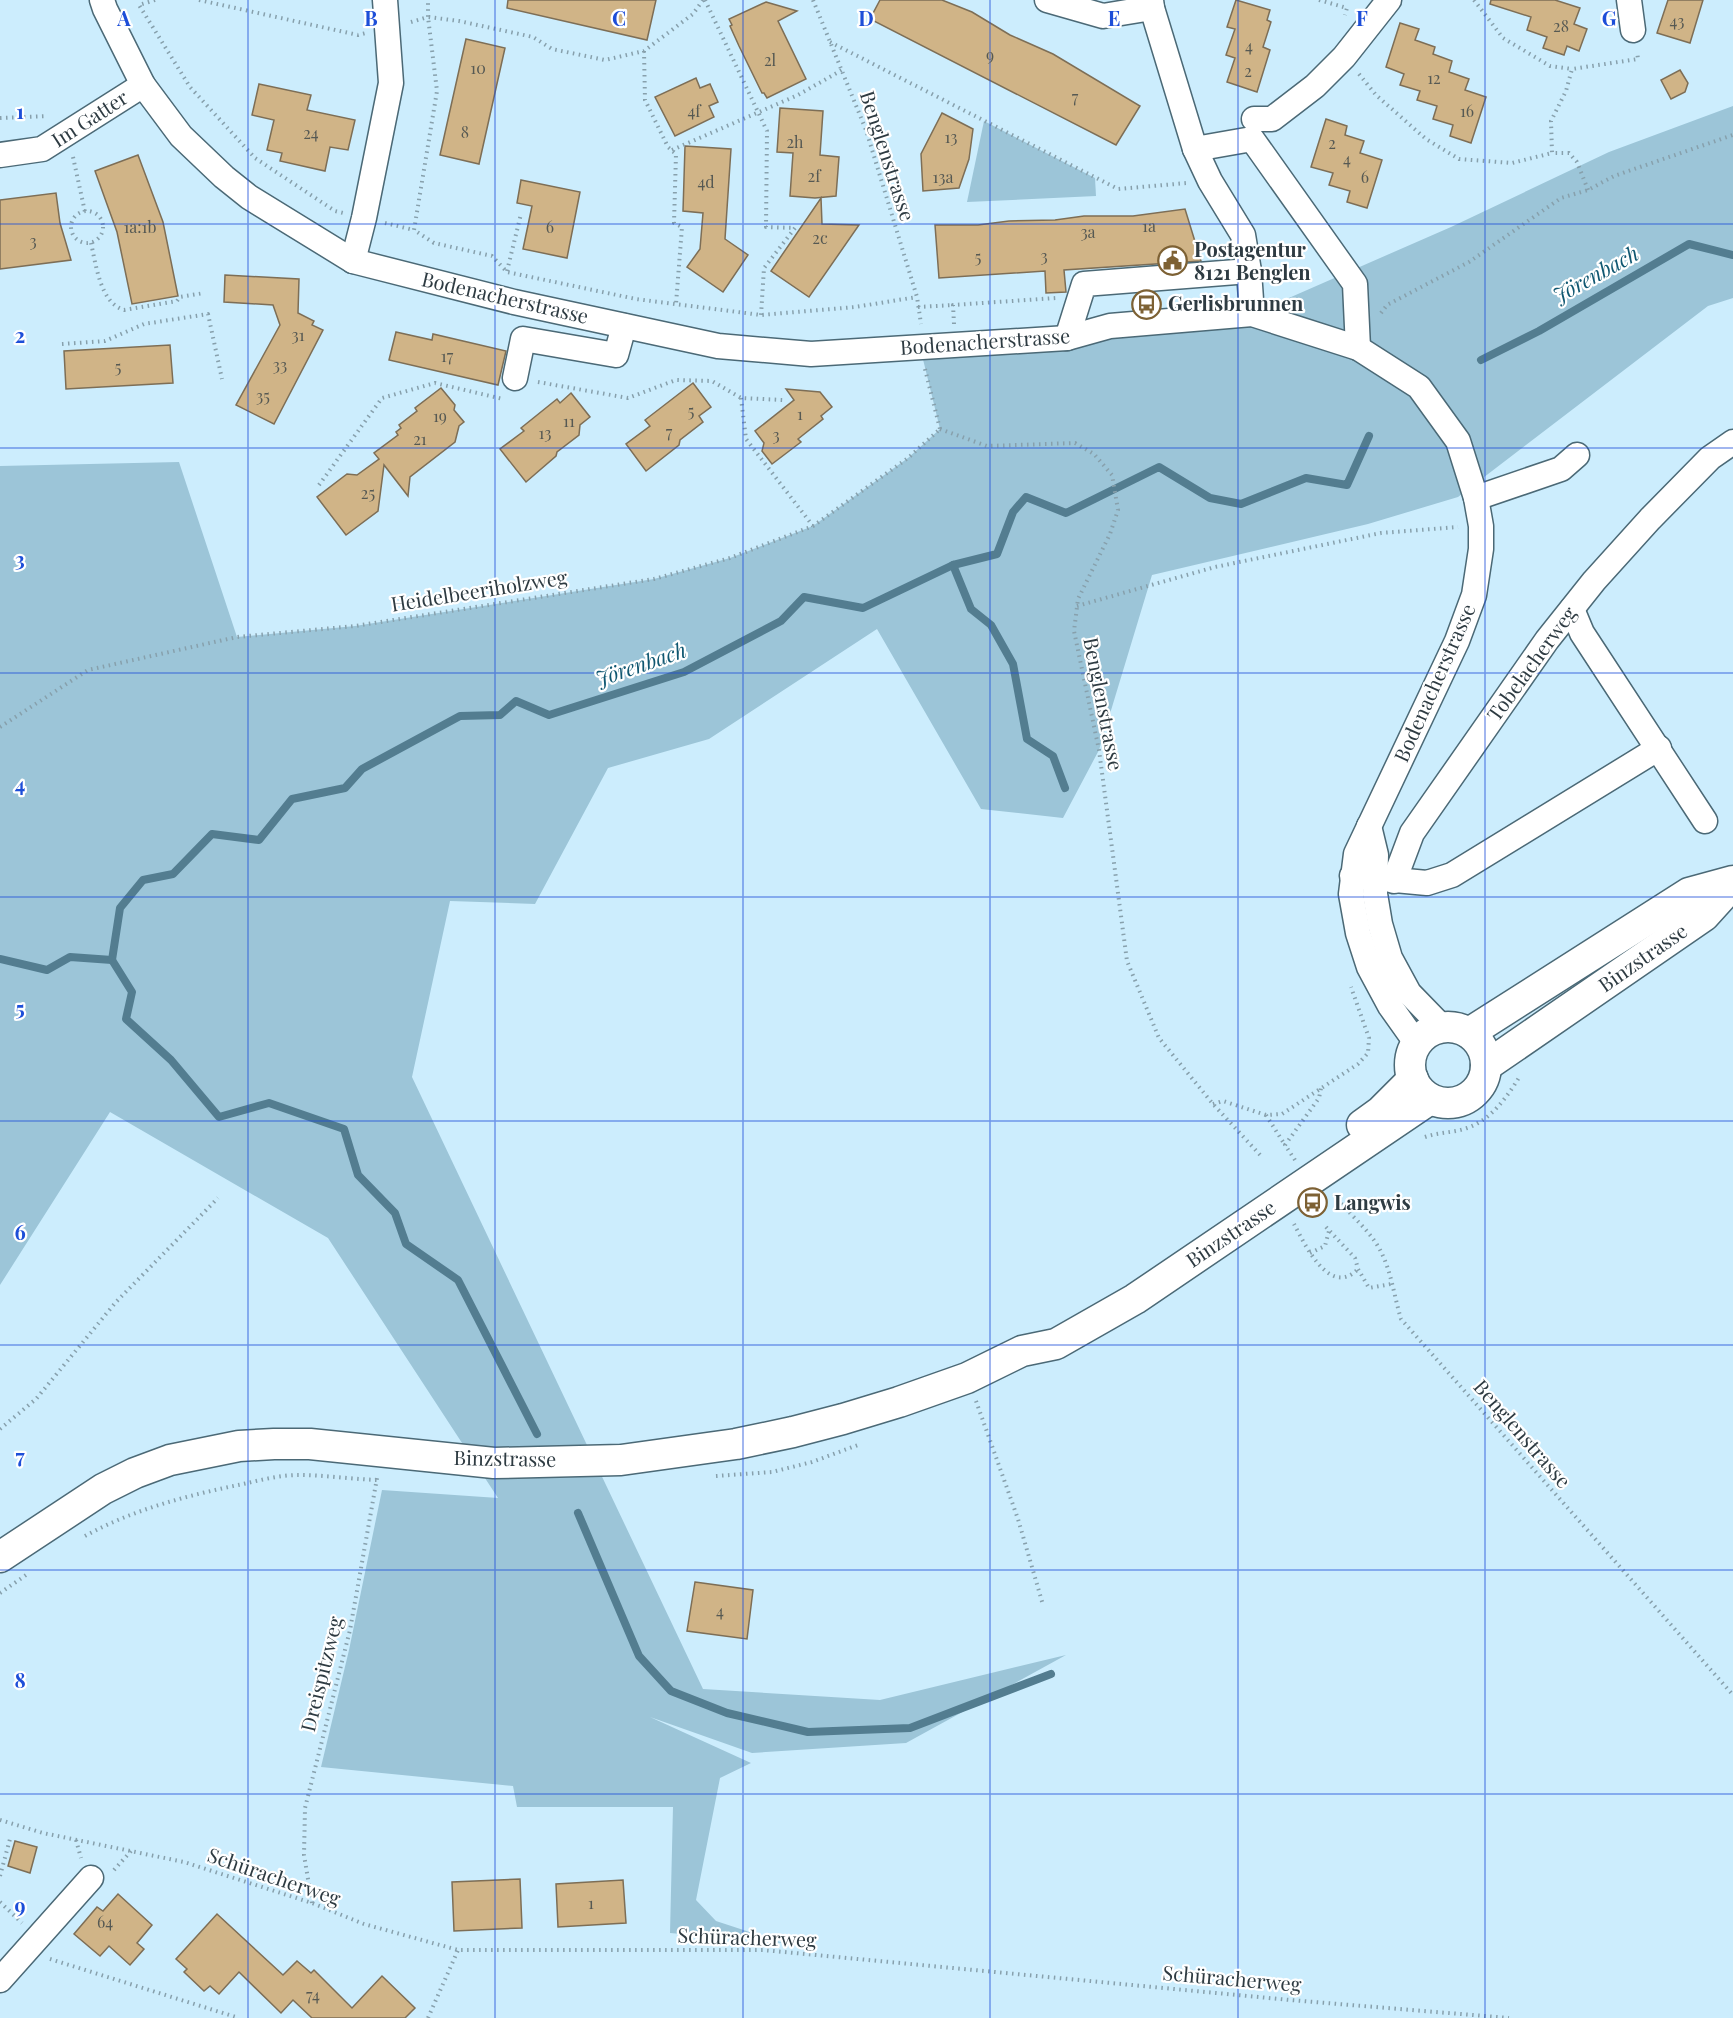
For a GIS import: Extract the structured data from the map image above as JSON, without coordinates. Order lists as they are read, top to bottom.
{
  "streets": {
    "main road": ["Binzstrasse"],
    "street": ["Im Gatter", "Bodenacherstrasse", "Tobelacherweg"],
    "path": [
      "Benglenstrasse",
      "Heidelbeeriholzweg",
      "Dreispitzweg",
      "Schüracherweg"
    ]
  },
  "crossings": [
    ["Im Gatter", "Bodenacherstrasse"],
    ["Benglenstrasse", "Heidelbeeriholzweg"],
    ["Benglenstrasse", "Binzstrasse"],
    ["Bodenacherstrasse", "Tobelacherweg"],
    ["Bodenacherstrasse", "Binzstrasse"],
    ["Binzstrasse", "Dreispitzweg"],
    ["Dreispitzweg", "Schüracherweg"]
  ],
  "water": ["Jörenbach"],
  "places": {
    "public building": ["Postagentur 8121 Benglen"],
    "bus stop": ["Gerlisbrunnen", "Langwis"]
  },
  "house_numbers": [
    "43",
    "28",
    "4",
    "9",
    "2l",
    "10",
    "2",
    "12",
    "7",
    "4f",
    "16",
    "8",
    "24",
    "13",
    "2h",
    "2",
    "4",
    "2f",
    "13a",
    "6",
    "4d",
    "1a",
    "1a:1b",
    "6",
    "3a",
    "2c",
    "3",
    "3",
    "5",
    "31",
    "17",
    "33",
    "5",
    "35",
    "5",
    "1",
    "19",
    "11",
    "7",
    "13",
    "3",
    "21",
    "25",
    "4",
    "1",
    "64",
    "74"
  ],
  "grid": {
    "columns": [
      "A",
      "B",
      "C",
      "D",
      "E",
      "F",
      "G"
    ],
    "rows": [
      "1",
      "2",
      "3",
      "4",
      "5",
      "6",
      "7",
      "8",
      "9"
    ]
  }
}
